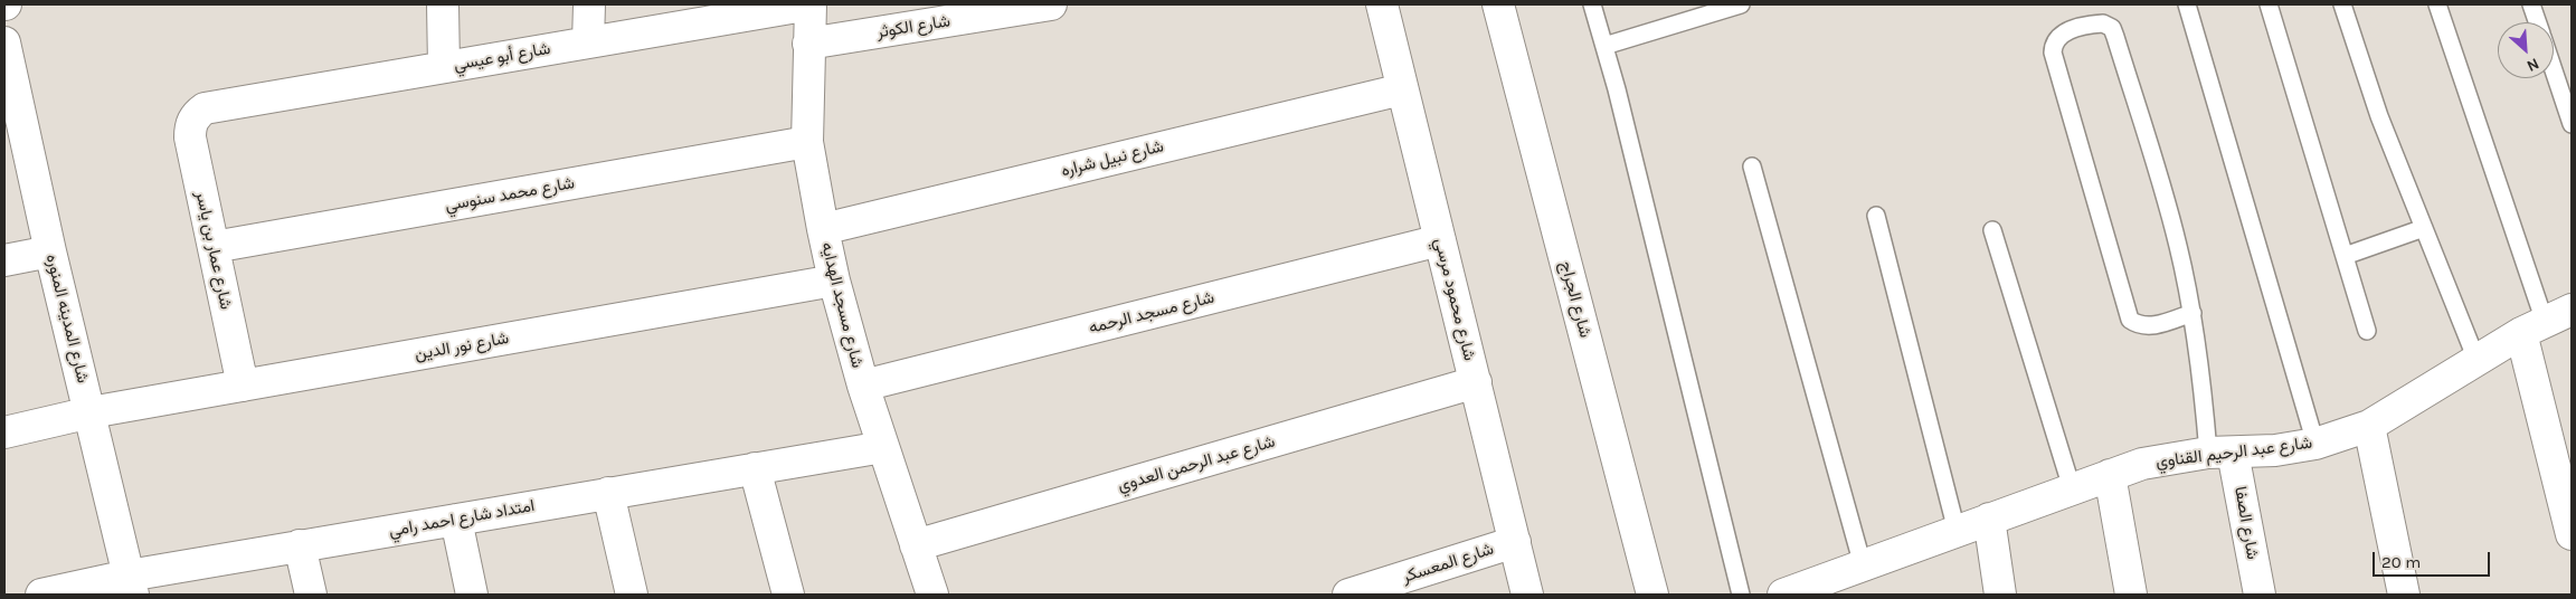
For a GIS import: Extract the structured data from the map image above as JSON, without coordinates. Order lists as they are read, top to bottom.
{
  "streets": {
    "street": [
      "شارع الكوثر",
      "شارع أبو عيسي",
      "شارع نبيل شراره",
      "شارع محمد سنوسي",
      "شارع عمار بن ياسر",
      "شارع محمود مرسي",
      "شارع الجراج",
      "شارع مسجد الهدايه",
      "شارع مسجد الرحمه",
      "شارع المدينه المنوره",
      "شارع نور الدين",
      "شارع عبد الرحيم القناوي",
      "شارع عبد الرحمن العدوي",
      "امتداد شارع احمد رامي",
      "شارع الصفا",
      "شارع المعسكر"
    ]
  },
  "crossings": [
    ["شارع الكوثر", "شارع مسجد الهدايه"],
    ["شارع أبو عيسي", "شارع عمار بن ياسر"],
    ["شارع أبو عيسي", "شارع مسجد الهدايه"],
    ["شارع نبيل شراره", "شارع محمود مرسي"],
    ["شارع نبيل شراره", "شارع مسجد الهدايه"],
    ["شارع محمد سنوسي", "شارع عمار بن ياسر"],
    ["شارع محمد سنوسي", "شارع مسجد الهدايه"],
    ["شارع عمار بن ياسر", "شارع نور الدين"],
    ["شارع محمود مرسي", "شارع مسجد الرحمه"],
    ["شارع محمود مرسي", "شارع عبد الرحمن العدوي"],
    ["شارع محمود مرسي", "شارع المعسكر"],
    ["شارع مسجد الهدايه", "شارع مسجد الرحمه"],
    ["شارع مسجد الهدايه", "شارع نور الدين"],
    ["شارع مسجد الهدايه", "شارع عبد الرحمن العدوي"],
    ["شارع مسجد الهدايه", "امتداد شارع احمد رامي"],
    ["شارع المدينه المنوره", "شارع نور الدين"],
    ["شارع المدينه المنوره", "امتداد شارع احمد رامي"],
    ["شارع عبد الرحيم القناوي", "شارع الصفا"]
  ],
  "scale_bar": "20 m",
  "north": "bottom right"
}
